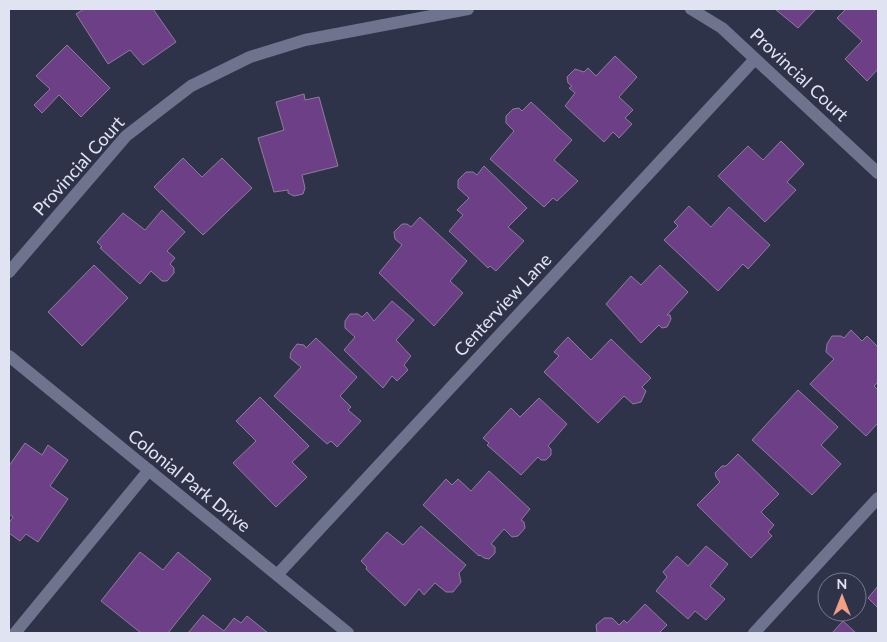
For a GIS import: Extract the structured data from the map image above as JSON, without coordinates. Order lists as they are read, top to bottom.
{
  "streets": {
    "street": ["Provincial Court", "Centerview Lane", "Colonial Park Drive"]
  },
  "crossings": [
    ["Provincial Court", "Centerview Lane"],
    ["Centerview Lane", "Colonial Park Drive"]
  ],
  "north": "top"
}
